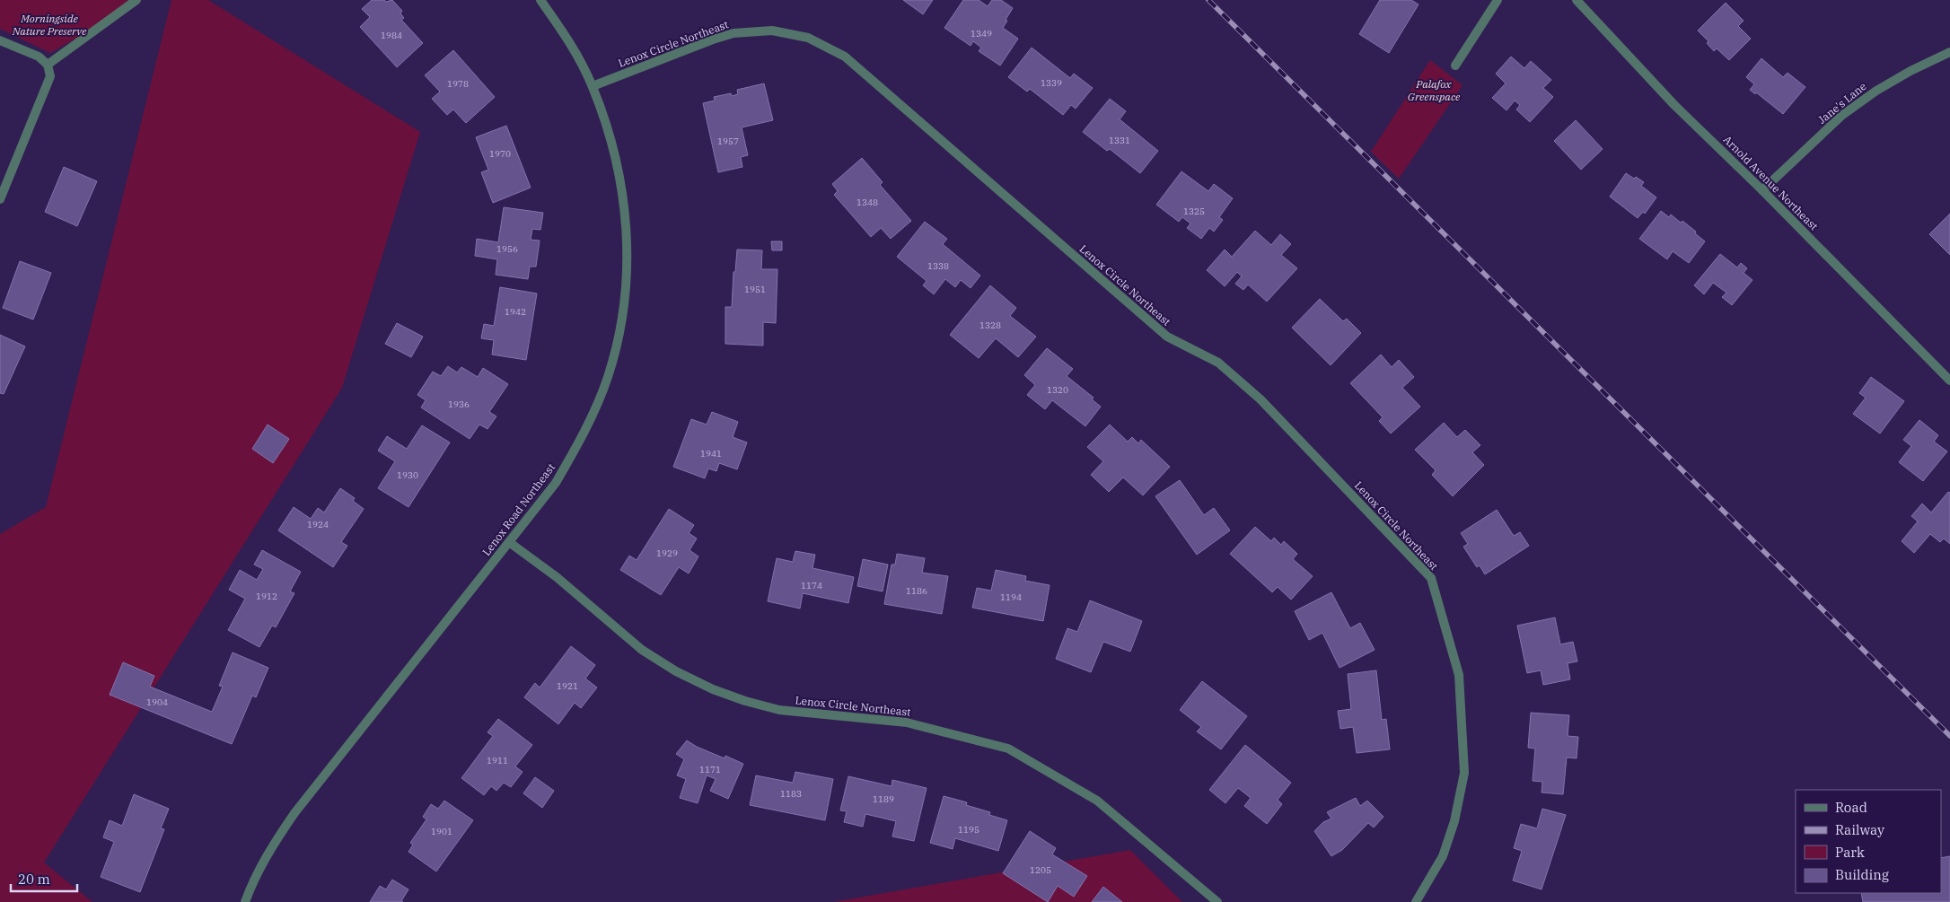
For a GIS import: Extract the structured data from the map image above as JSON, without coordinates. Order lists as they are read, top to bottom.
{
  "streets": {
    "street": [
      "Lenox Circle Northeast",
      "Jane's Lane",
      "Arnold Avenue Northeast",
      "Lenox Road Northeast"
    ]
  },
  "crossings": [
    ["Lenox Circle Northeast", "Lenox Road Northeast"],
    ["Jane's Lane", "Arnold Avenue Northeast"]
  ],
  "parks": ["Morningside Nature Preserve", "Palafox Greenspace"],
  "house_numbers": [
    "1349",
    "1984",
    "1339",
    "1978",
    "1331",
    "1957",
    "1970",
    "1348",
    "1325",
    "1956",
    "1338",
    "1951",
    "1942",
    "1328",
    "1320",
    "1936",
    "1941",
    "1930",
    "1924",
    "1929",
    "1174",
    "1186",
    "1912",
    "1194",
    "1921",
    "1904",
    "1911",
    "1171",
    "1183",
    "1189",
    "1195",
    "1901",
    "1205"
  ],
  "legend": [
    "Road",
    "Railway",
    "Park",
    "Building"
  ],
  "scale_bar": "20 m"
}
